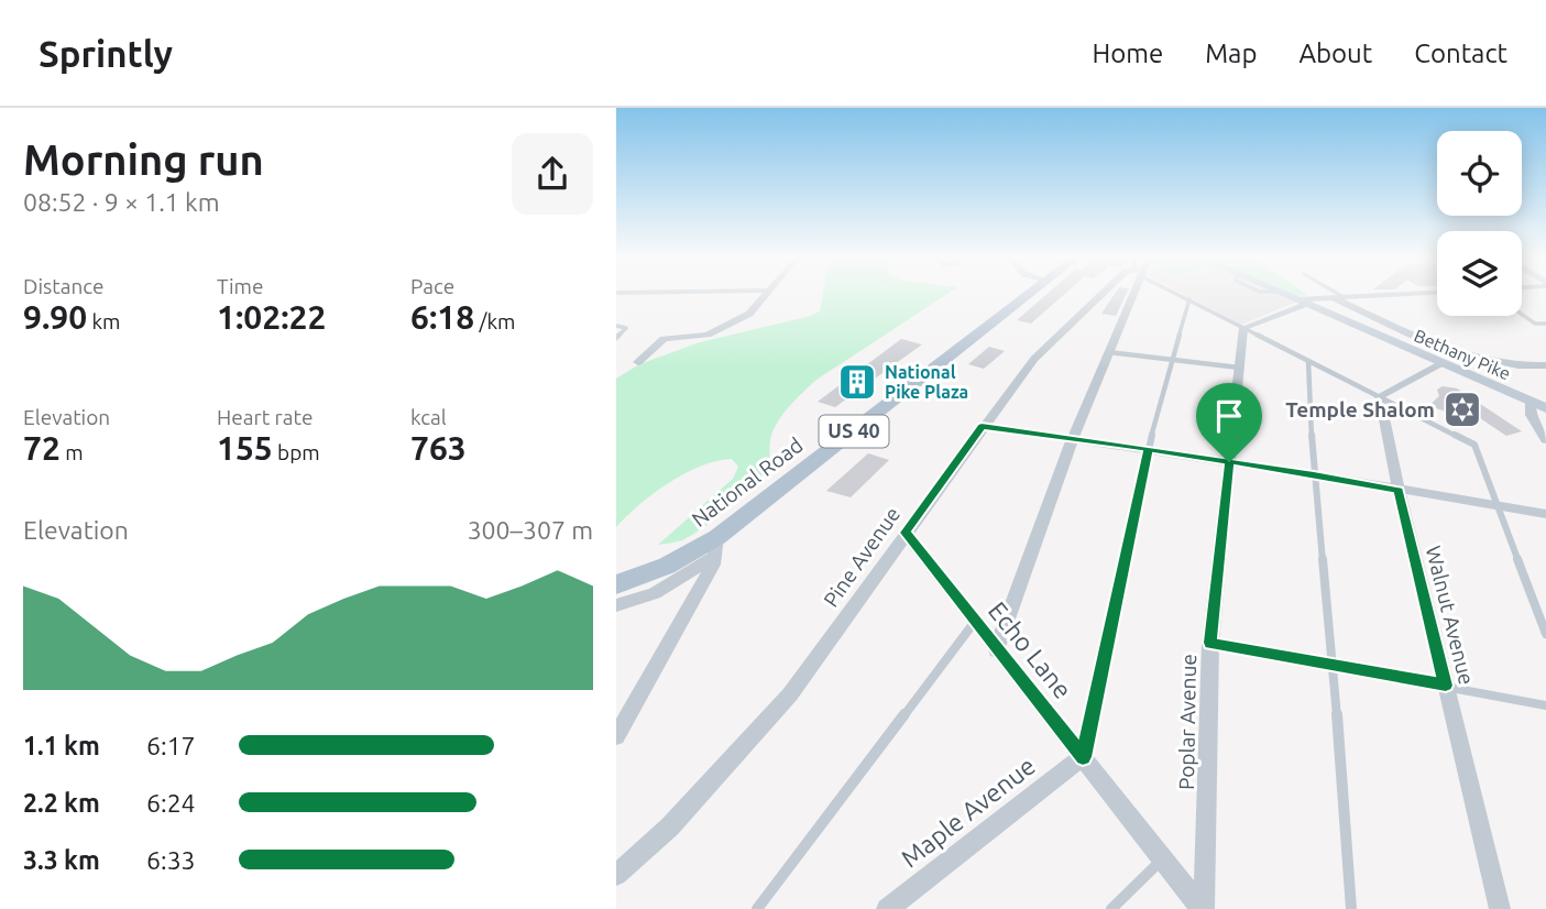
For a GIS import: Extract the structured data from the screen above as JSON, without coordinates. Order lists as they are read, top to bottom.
{
  "streets": {
    "main road": ["Bethany Pike", "US 40", "National Road"],
    "street": [
      "Pine Avenue",
      "Walnut Avenue",
      "Echo Lane",
      "Poplar Avenue",
      "Maple Avenue"
    ]
  },
  "crossings": [
    ["Pine Avenue", "Echo Lane"],
    ["Echo Lane", "Poplar Avenue"],
    ["Echo Lane", "Maple Avenue"]
  ],
  "places": {
    "building": ["National Pike Plaza"],
    "synagogue": ["Temple Shalom"]
  },
  "page": {
    "header": "Sprintly",
    "nav": [
      "Home",
      "Map",
      "About",
      "Contact"
    ],
    "heading": ["Morning run", "08:52 · 9 × 1.1 km"],
    "stats": [
      ["Distance", "9.90 km"],
      ["Time", "1:02:22"],
      ["Pace", "6:18 /km"],
      ["Elevation", "72 m"],
      ["Heart rate", "155 bpm"],
      ["kcal", "763"]
    ],
    "chart": ["Elevation", "300–307 m"],
    "list": [
      {
        "name": "1.1 km",
        "note": "6:17"
      },
      {
        "name": "2.2 km",
        "note": "6:24"
      },
      {
        "name": "3.3 km",
        "note": "6:33"
      }
    ]
  }
}
